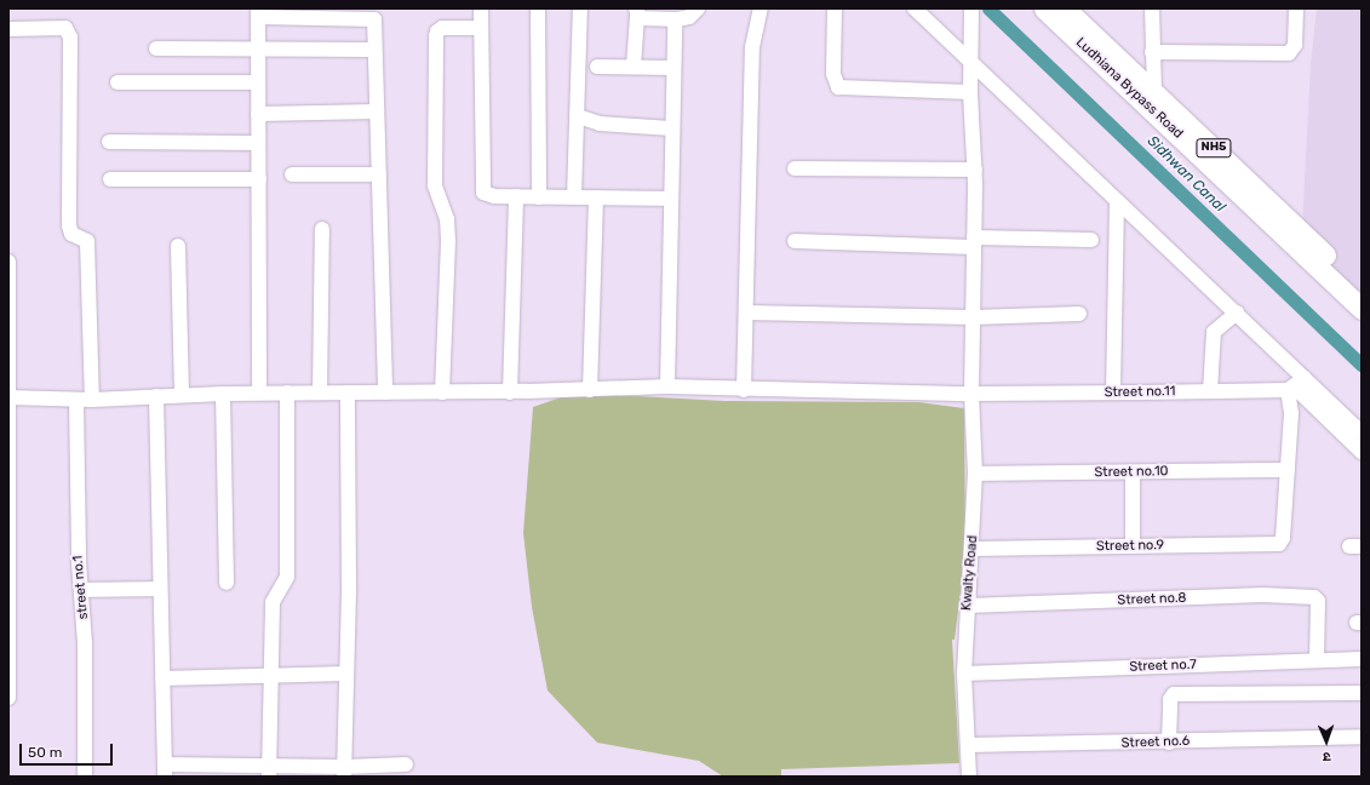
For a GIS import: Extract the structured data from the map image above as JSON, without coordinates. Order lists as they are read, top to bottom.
{
  "streets": {
    "highway": ["Ludhiana Bypass Road", "NH5"],
    "street": [
      "Street no.11",
      "Street no.10",
      "Street no.9",
      "Kwalty Road",
      "street no.1",
      "Street no.8",
      "Street no.7",
      "Street no.6"
    ]
  },
  "crossings": [
    ["Street no.11", "Kwalty Road"],
    ["Street no.11", "street no.1"],
    ["Street no.10", "Street no.9"],
    ["Street no.10", "Kwalty Road"],
    ["Street no.9", "Kwalty Road"],
    ["Kwalty Road", "Street no.8"],
    ["Kwalty Road", "Street no.7"],
    ["Kwalty Road", "Street no.6"],
    ["Street no.8", "Street no.7"]
  ],
  "water": ["Sidhwan Canal"],
  "scale_bar": "50 m",
  "north": "bottom"
}
